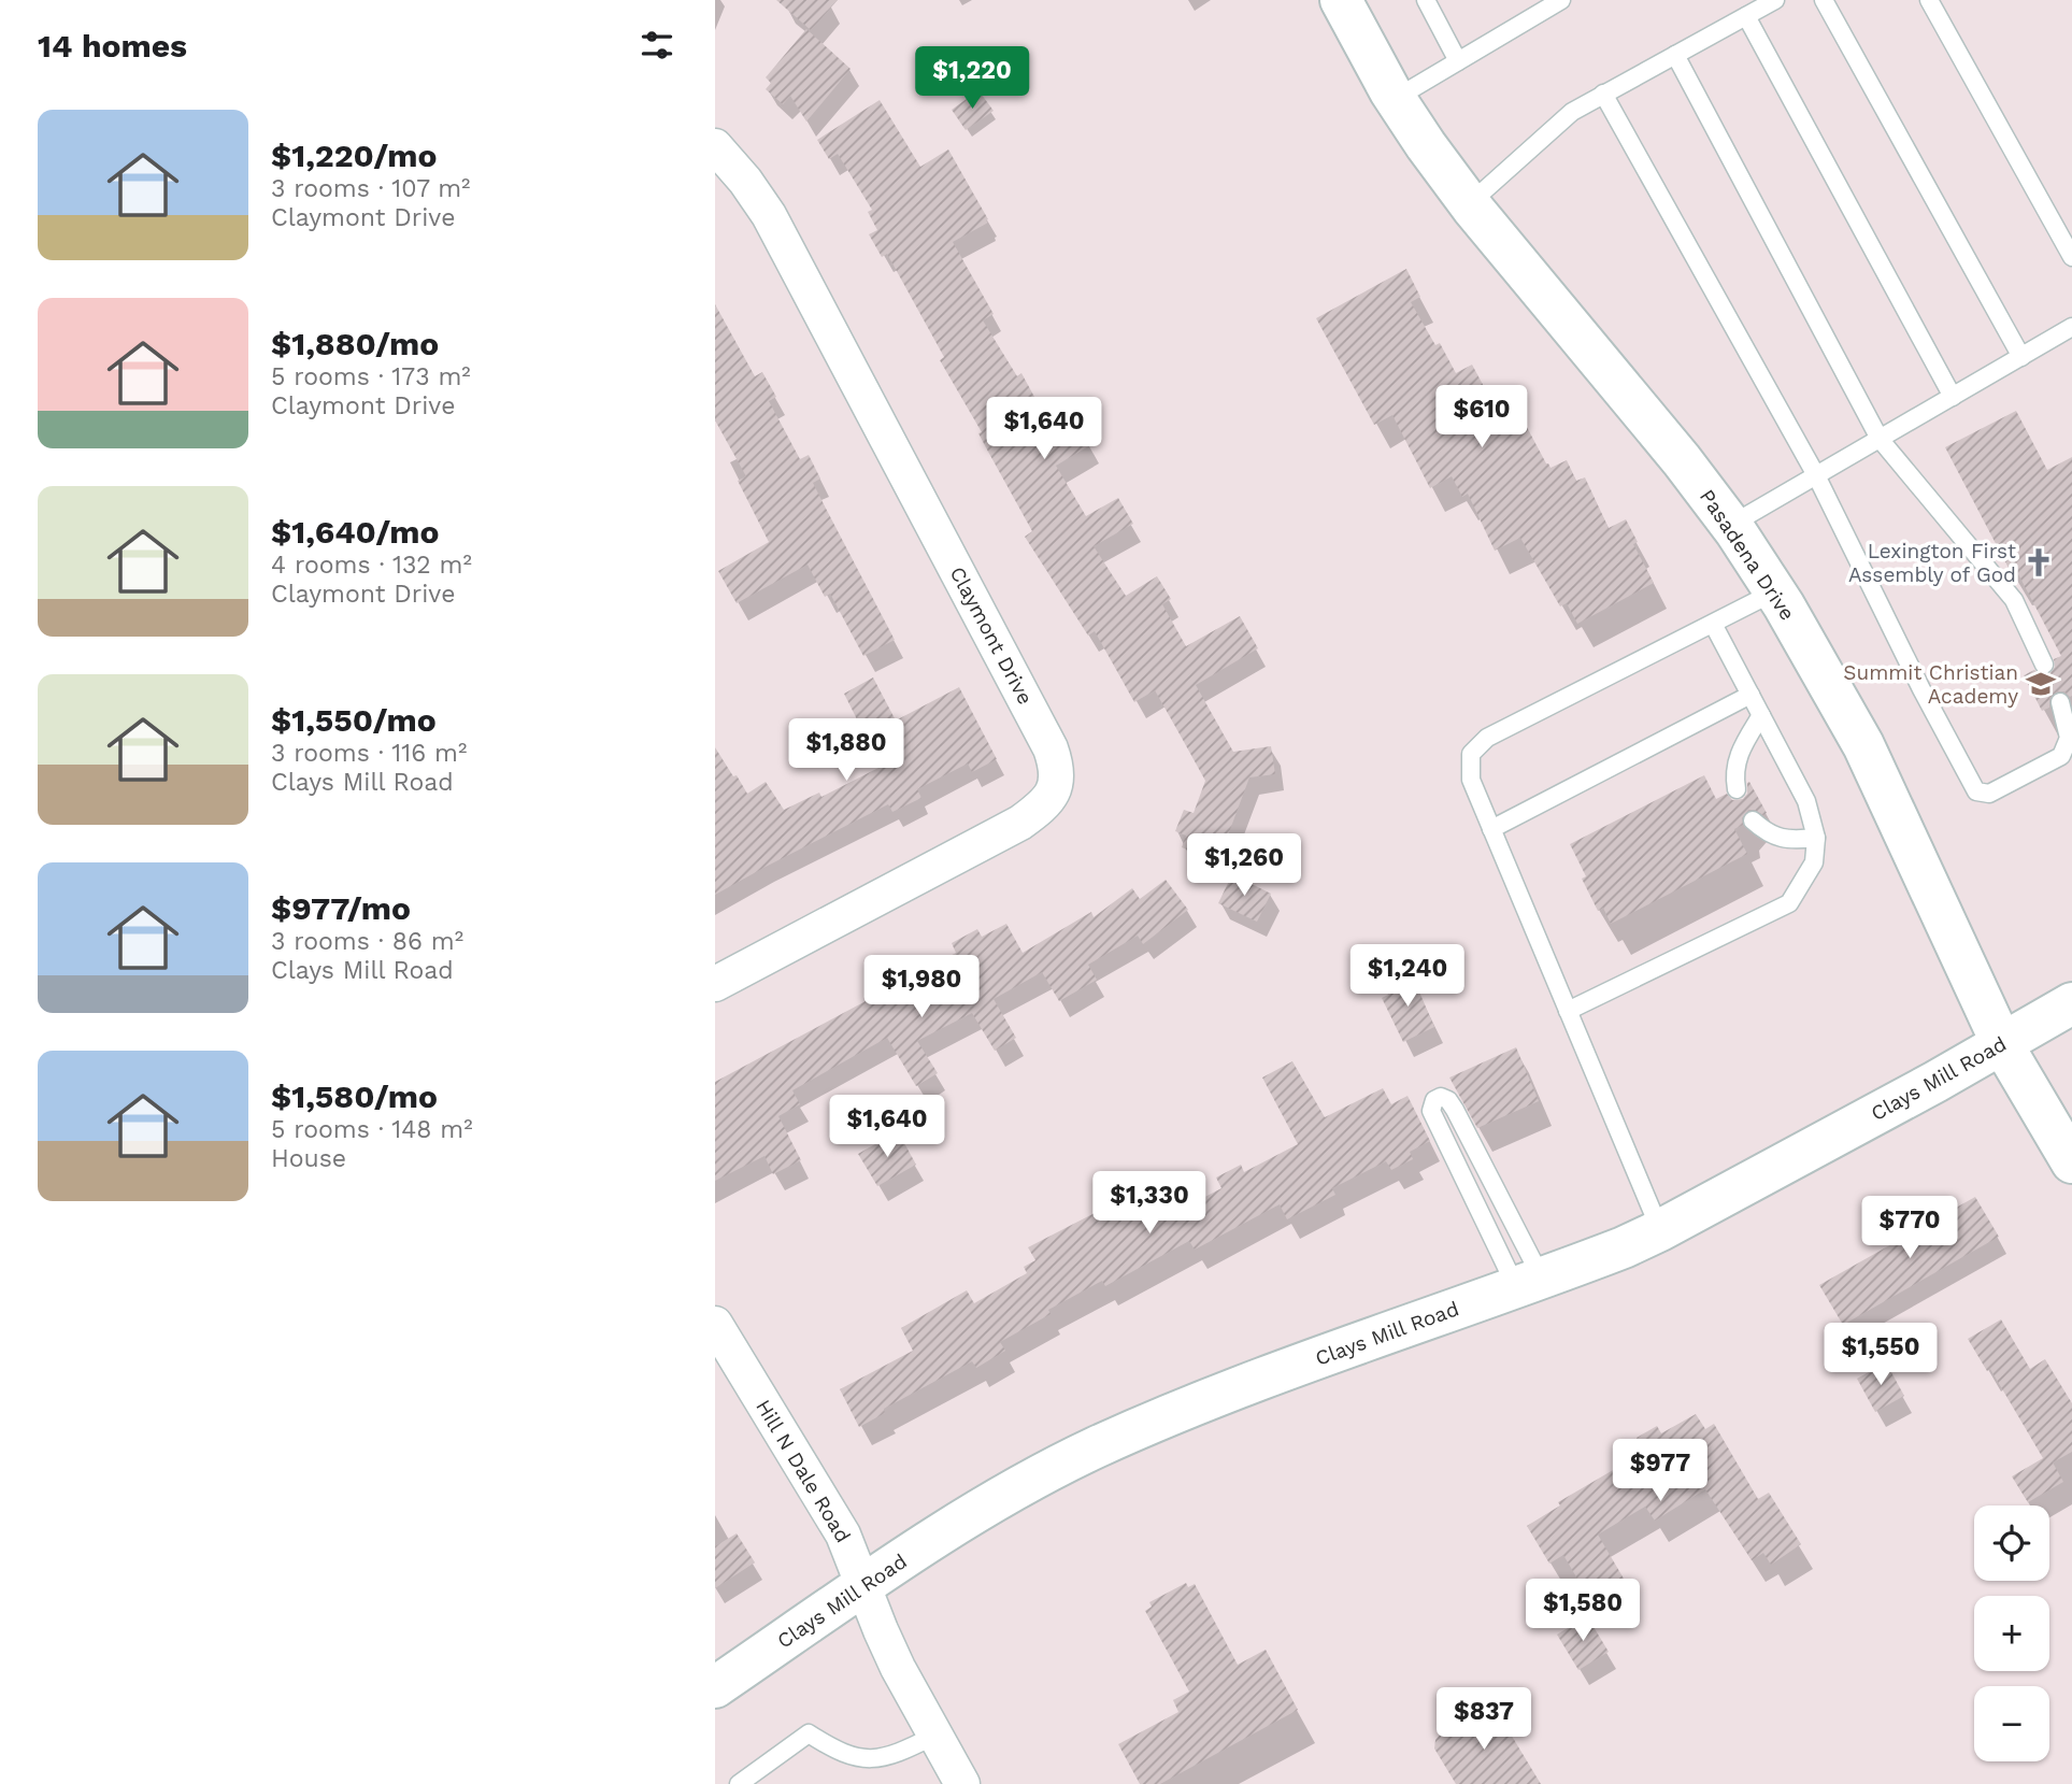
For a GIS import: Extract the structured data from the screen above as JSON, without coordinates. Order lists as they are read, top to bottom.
{
  "streets": {
    "main road": ["Pasadena Drive", "Clays Mill Road"],
    "street": ["Claymont Drive", "Hill N Dale Road"]
  },
  "crossings": [
    ["Pasadena Drive", "Clays Mill Road"],
    ["Clays Mill Road", "Hill N Dale Road"]
  ],
  "places": {
    "church": ["Lexington First Assembly of God"],
    "school or university": ["Summit Christian Academy"]
  },
  "page": {
    "heading": "14 homes",
    "price": [
      "$1,220",
      "$610",
      "$1,640",
      "$1,880",
      "$1,260",
      "$1,240",
      "$1,980",
      "$1,640",
      "$1,330",
      "$770",
      "$1,550",
      "$977",
      "$1,580",
      "$837"
    ],
    "list": [
      {
        "name": "$1,220/mo",
        "note": "3 rooms · 107 m² · Claymont Drive"
      },
      {
        "name": "$1,880/mo",
        "note": "5 rooms · 173 m² · Claymont Drive"
      },
      {
        "name": "$1,640/mo",
        "note": "4 rooms · 132 m² · Claymont Drive"
      },
      {
        "name": "$1,550/mo",
        "note": "3 rooms · 116 m² · Clays Mill Road"
      },
      {
        "name": "$977/mo",
        "note": "3 rooms · 86 m² · Clays Mill Road"
      },
      {
        "name": "$1,580/mo",
        "note": "5 rooms · 148 m² · House"
      }
    ],
    "map_buttons": ["+", "−"]
  }
}
